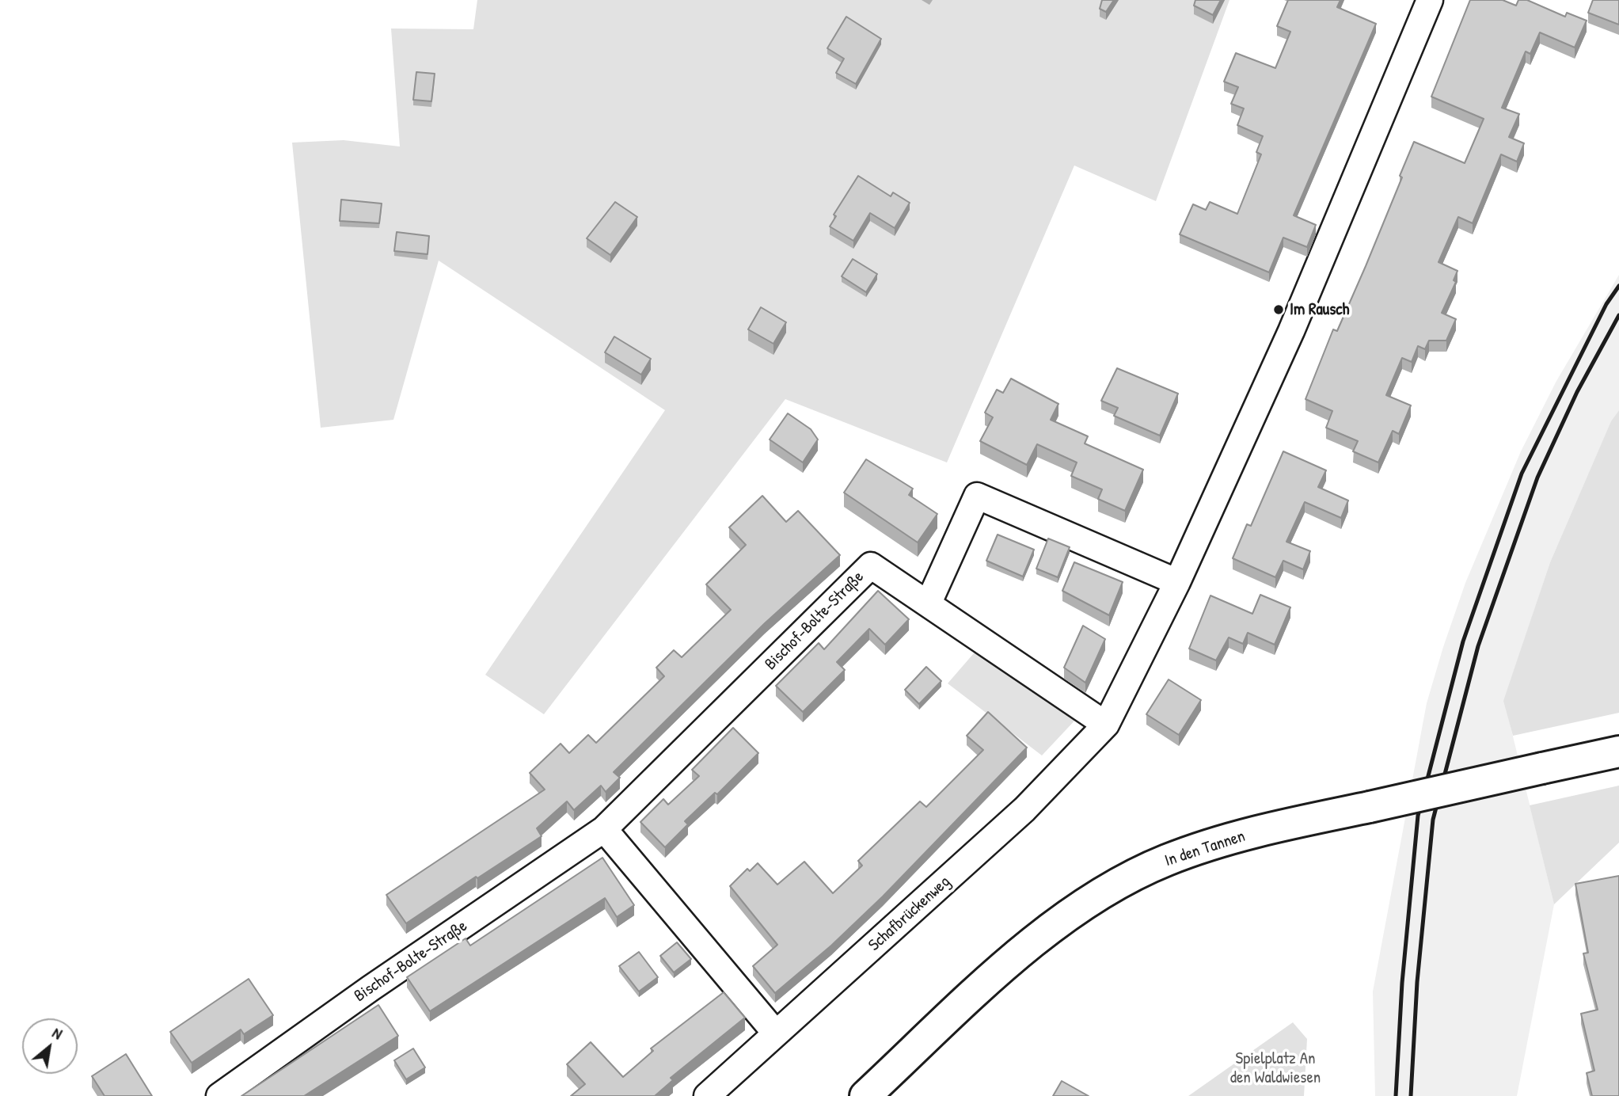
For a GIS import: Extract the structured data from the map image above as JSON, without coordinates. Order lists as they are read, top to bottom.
{
  "streets": {
    "street": ["Bischof-Bolte-Straße", "In den Tannen", "Schafbrückenweg"]
  },
  "crossings": [
    ["Bischof-Bolte-Straße", "Schafbrückenweg"]
  ],
  "parks": ["Spielplatz An den Waldwiesen"],
  "places": ["Im Rausch"],
  "north": "top right"
}
